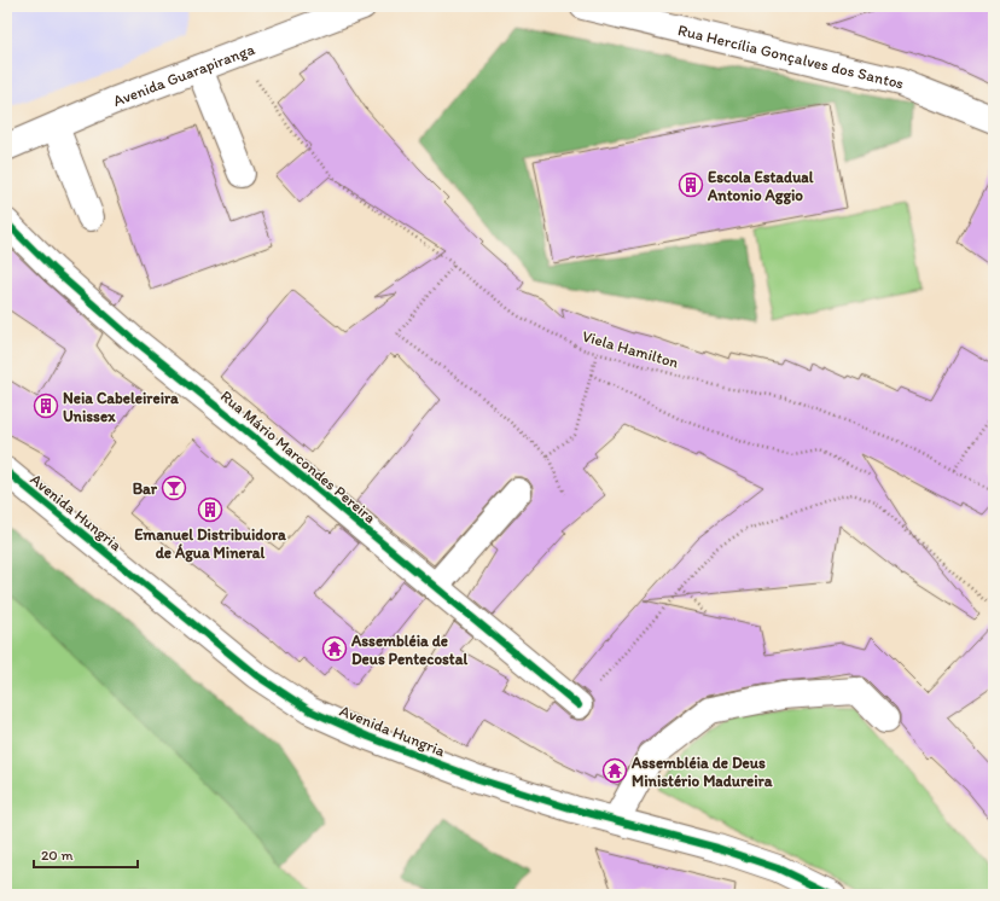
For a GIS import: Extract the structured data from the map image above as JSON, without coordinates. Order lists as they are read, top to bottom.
{
  "streets": {
    "street": [
      "Rua Hercília Gonçalves dos Santos",
      "Avenida Guarapiranga",
      "Rua Mário Marcondes Pereira",
      "Avenida Hungria"
    ],
    "path": ["Viela Hamilton"]
  },
  "crossings": [
    ["Avenida Guarapiranga", "Viela Hamilton"]
  ],
  "places": {
    "building": ["Escola Estadual Antonio Aggio", "Neia Cabeleireira Unissex", "Emanuel Distribuidora de Água Mineral"],
    "bar": ["Bar"],
    "temple": ["Assembléia de Deus Pentecostal", "Assembléia de Deus Ministério Madureira"]
  },
  "scale_bar": "20 m"
}
